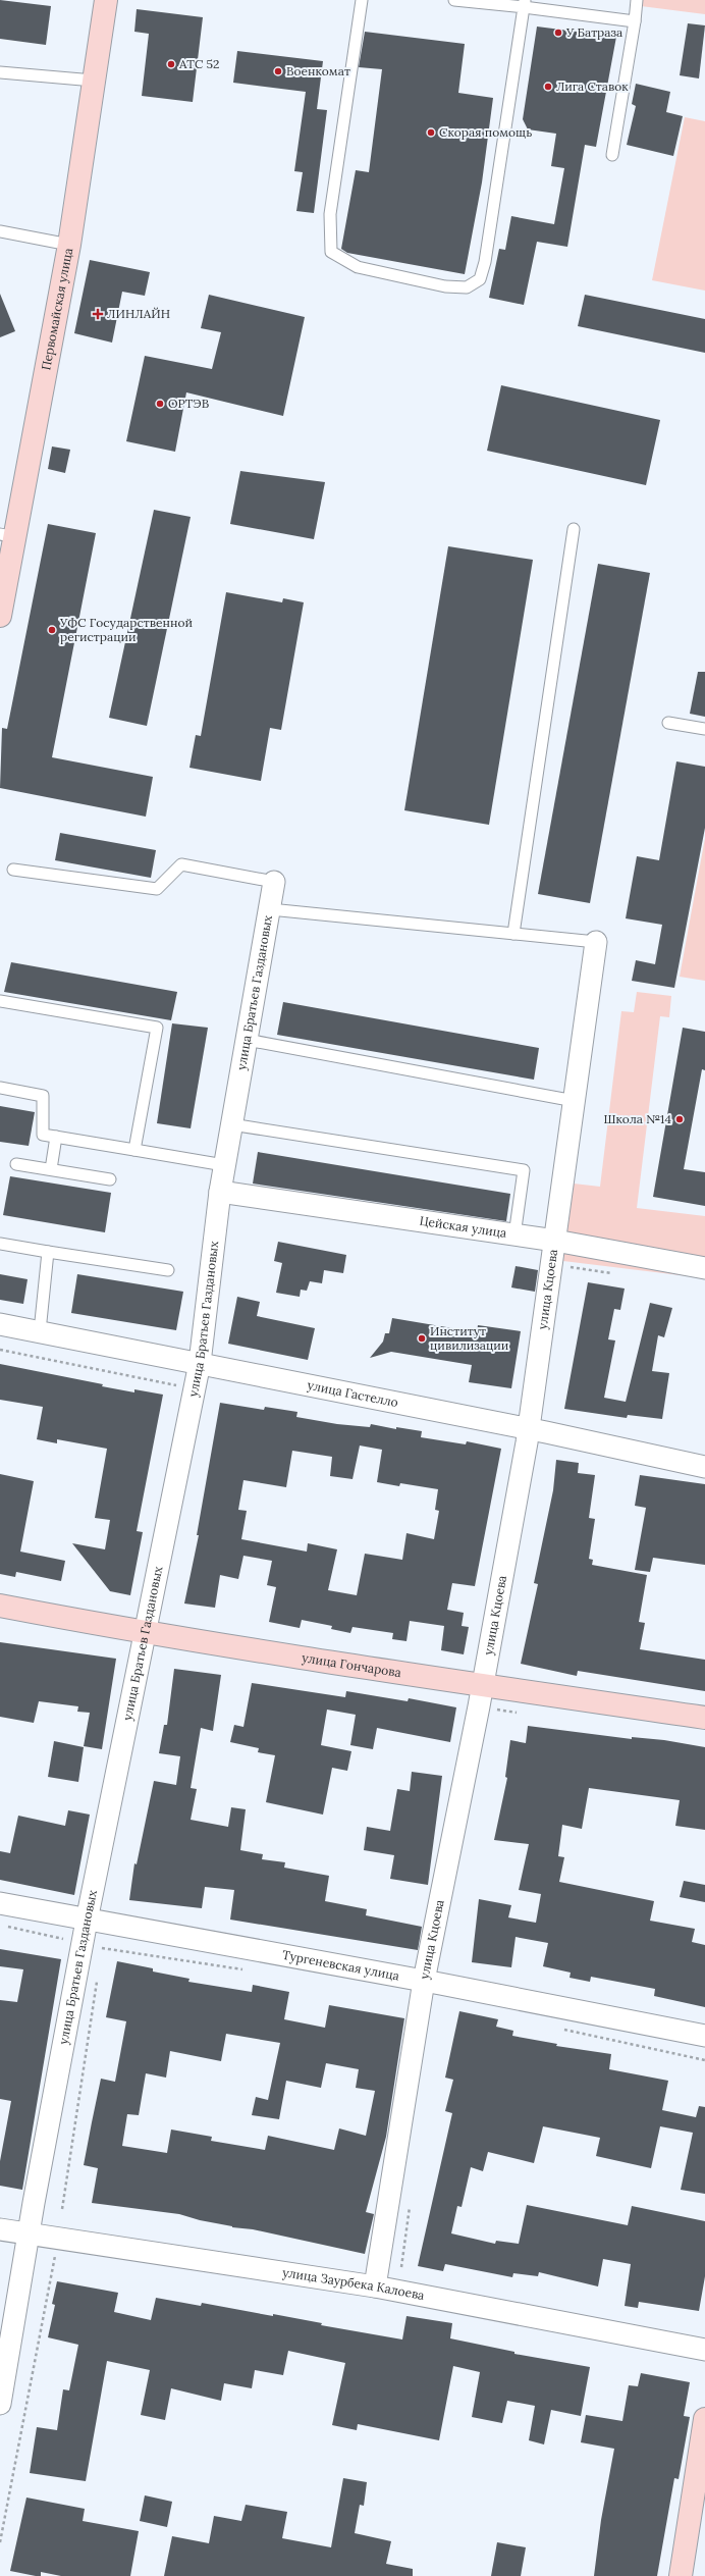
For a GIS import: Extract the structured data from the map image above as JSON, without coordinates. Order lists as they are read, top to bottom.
{
  "streets": {
    "street": [
      "Первомайская улица",
      "улица Братьев Газдановых",
      "Цейская улица",
      "улица Кцоева",
      "улица Гастелло",
      "улица Гончарова",
      "Тургеневская улица",
      "улица Заурбека Калоева"
    ]
  },
  "crossings": [
    ["улица Братьев Газдановых", "Цейская улица"],
    ["улица Братьев Газдановых", "улица Гастелло"],
    ["улица Братьев Газдановых", "улица Гончарова"],
    ["улица Братьев Газдановых", "Тургеневская улица"],
    ["улица Братьев Газдановых", "улица Заурбека Калоева"],
    ["Цейская улица", "улица Кцоева"],
    ["улица Кцоева", "улица Гастелло"],
    ["улица Кцоева", "улица Гончарова"],
    ["улица Кцоева", "Тургеневская улица"],
    ["улица Кцоева", "улица Заурбека Калоева"]
  ],
  "places": {
    "other": [
      "У Батраза",
      "АТС 52",
      "Военкомат",
      "Лига Ставок",
      "Скорая помощь",
      "ОРТЭВ",
      "УФС Государственной регистрации",
      "Школа №14",
      "Институт цивилизации"
    ],
    "health": ["ЛИНЛАЙН"]
  }
}
